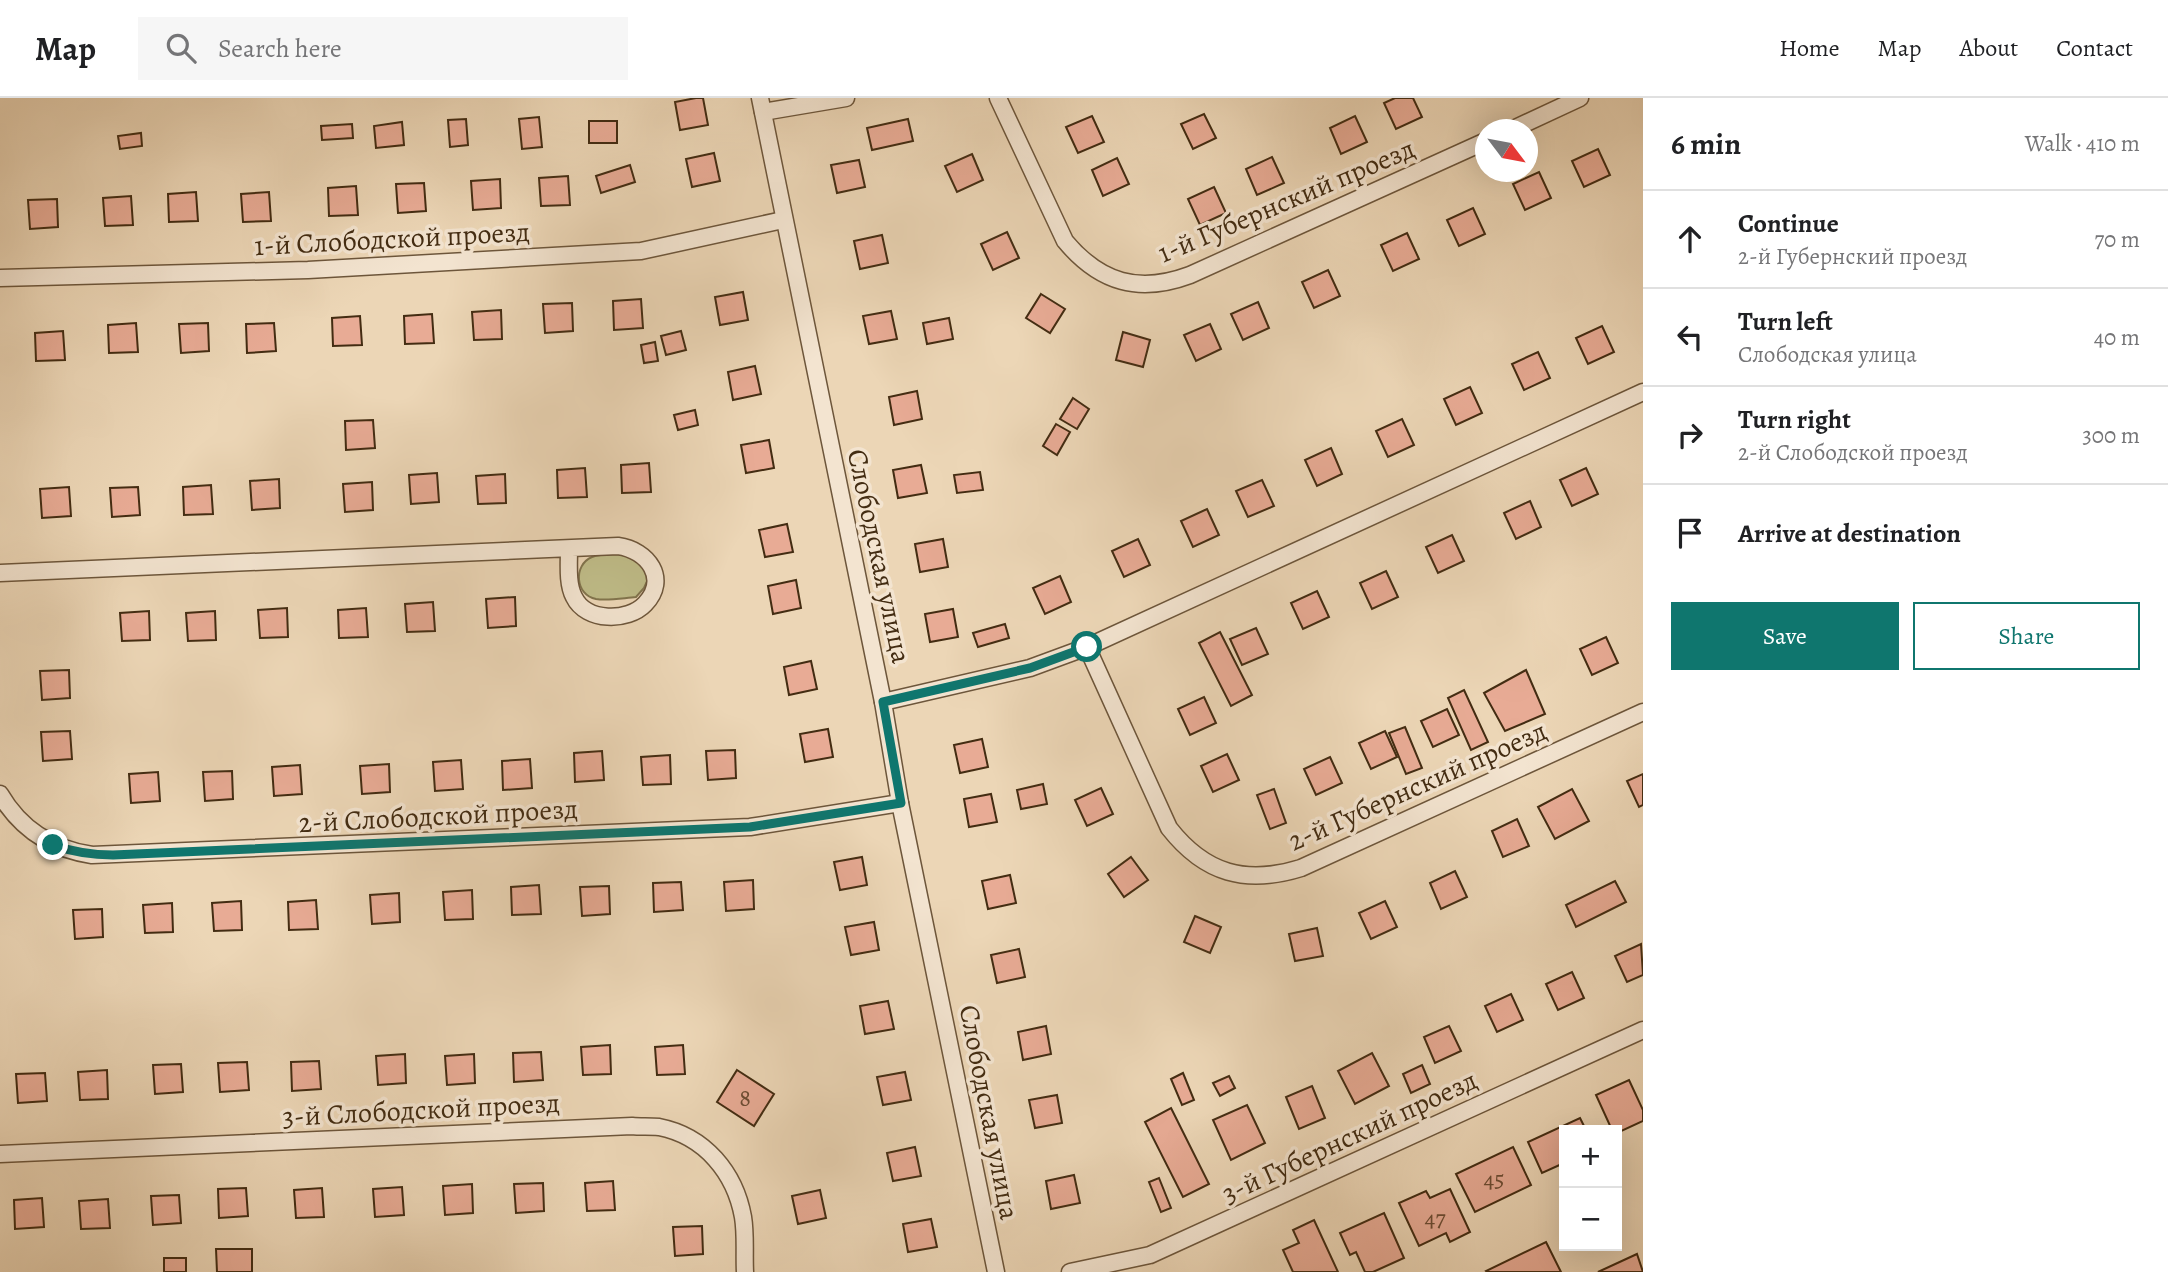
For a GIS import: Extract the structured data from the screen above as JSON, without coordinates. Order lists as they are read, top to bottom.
{
  "streets": {
    "street": [
      "1-й Губернский проезд",
      "1-й Слободской проезд",
      "Слободская улица",
      "2-й Губернский проезд",
      "2-й Слободской проезд",
      "3-й Слободской проезд",
      "3-й Губернский проезд"
    ]
  },
  "crossings": [
    ["1-й Слободской проезд", "Слободская улица"],
    ["Слободская улица", "2-й Слободской проезд"]
  ],
  "house_numbers": ["8", "45", "47"],
  "north": "bottom right",
  "page": {
    "header": "Map",
    "search": "Search here",
    "nav": [
      "Home",
      "Map",
      "About",
      "Contact"
    ],
    "heading": ["6 min", "Walk · 410 m"],
    "list": [
      ["Continue", "2-й Губернский проезд", "70 m"],
      ["Turn left", "Слободская улица", "40 m"],
      ["Turn right", "2-й Слободской проезд", "300 m"],
      "Arrive at destination"
    ],
    "buttons": ["Save", "Share"],
    "map_buttons": ["+", "−"]
  }
}
